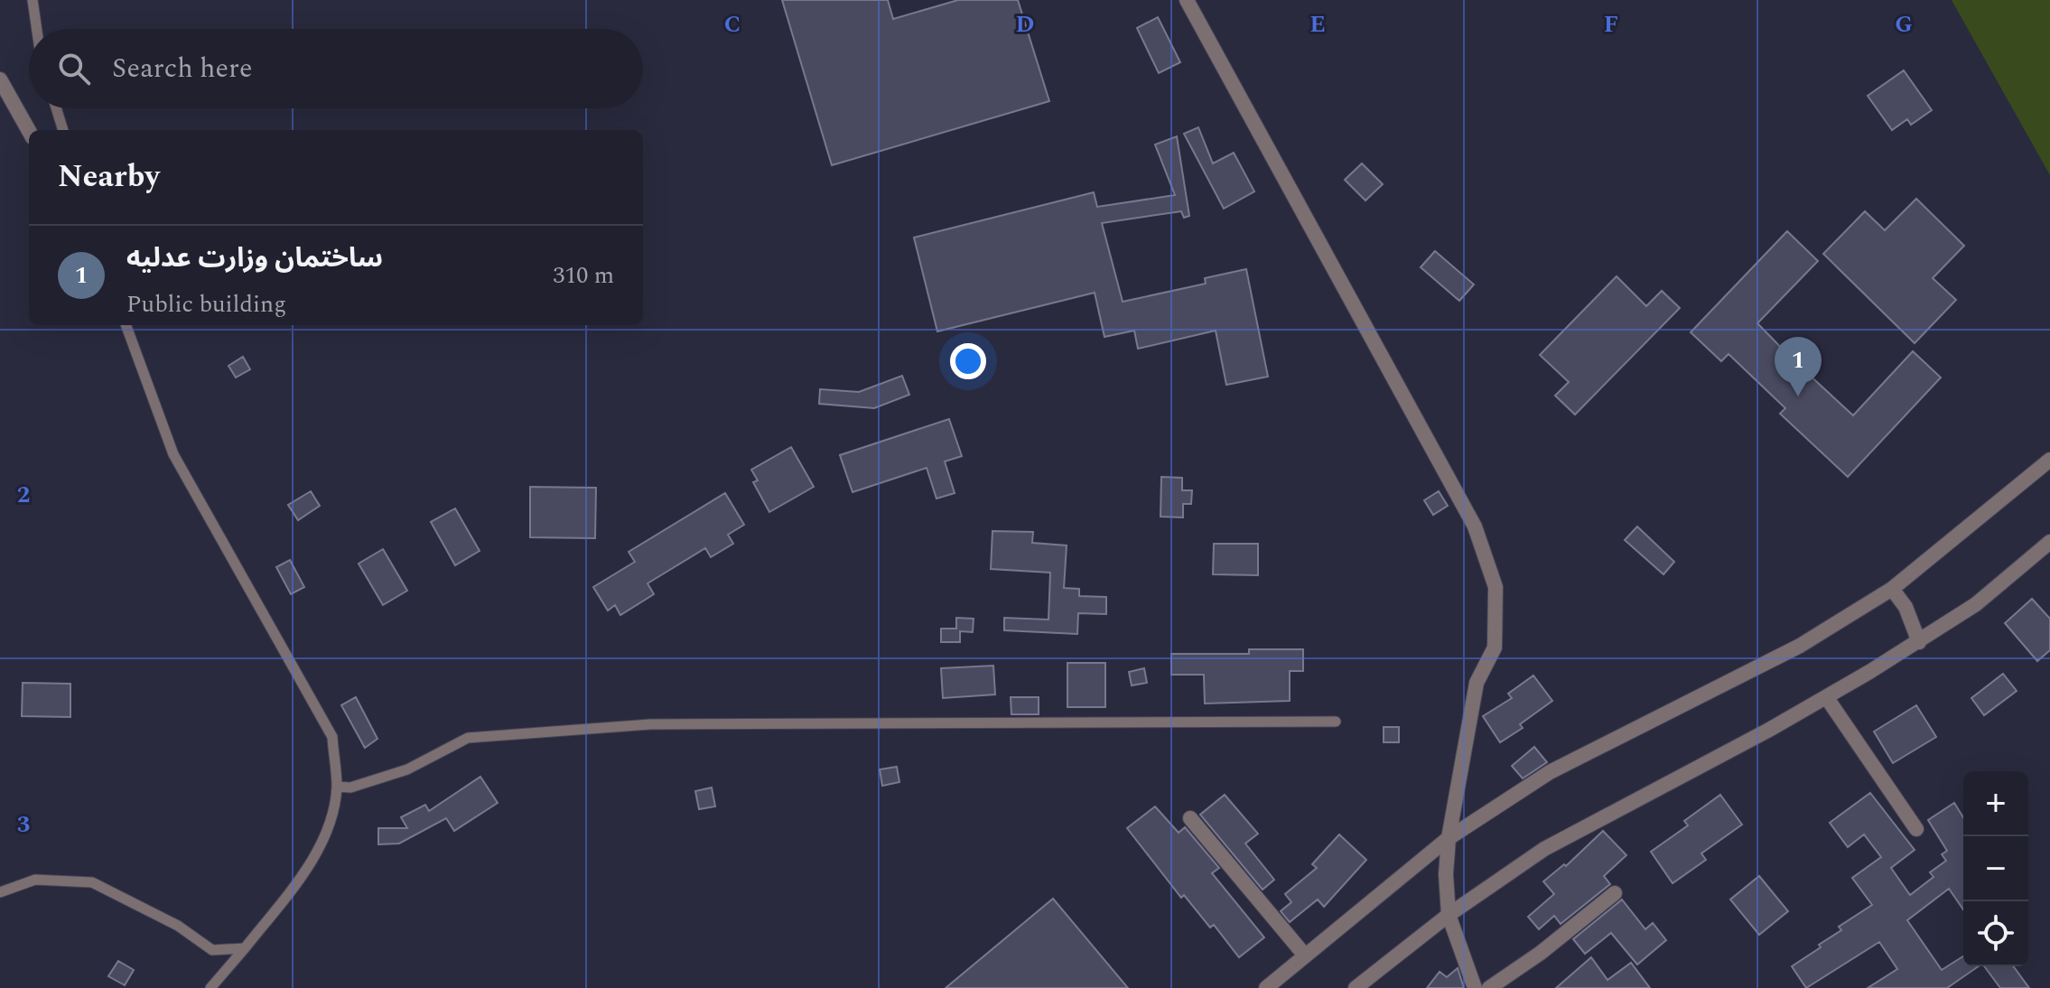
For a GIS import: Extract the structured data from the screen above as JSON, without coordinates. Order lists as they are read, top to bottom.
{
  "page": {
    "search": "Search here",
    "heading": "Nearby",
    "list": [
      {
        "mark": "1",
        "name": "ساختمان وزارت عدلیه",
        "note": "Public building",
        "value": "310 m"
      }
    ],
    "pins": "1",
    "map_buttons": ["+", "−"]
  },
  "grid": {
    "columns": [
      "C",
      "D",
      "E",
      "F",
      "G"
    ],
    "rows": ["2", "3"]
  }
}
